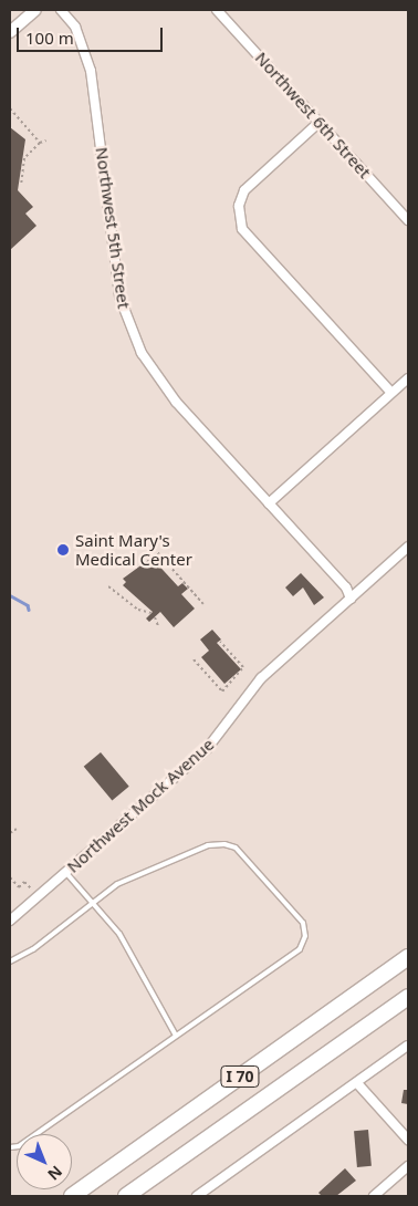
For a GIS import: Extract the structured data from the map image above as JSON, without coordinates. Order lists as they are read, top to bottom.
{
  "streets": {
    "highway": ["I 70"],
    "street": ["Northwest 6th Street", "Northwest 5th Street", "Northwest Mock Avenue"]
  },
  "crossings": [
    ["Northwest 5th Street", "Northwest Mock Avenue"]
  ],
  "places": ["Saint Mary's Medical Center"],
  "scale_bar": "100 m",
  "north": "bottom right"
}
